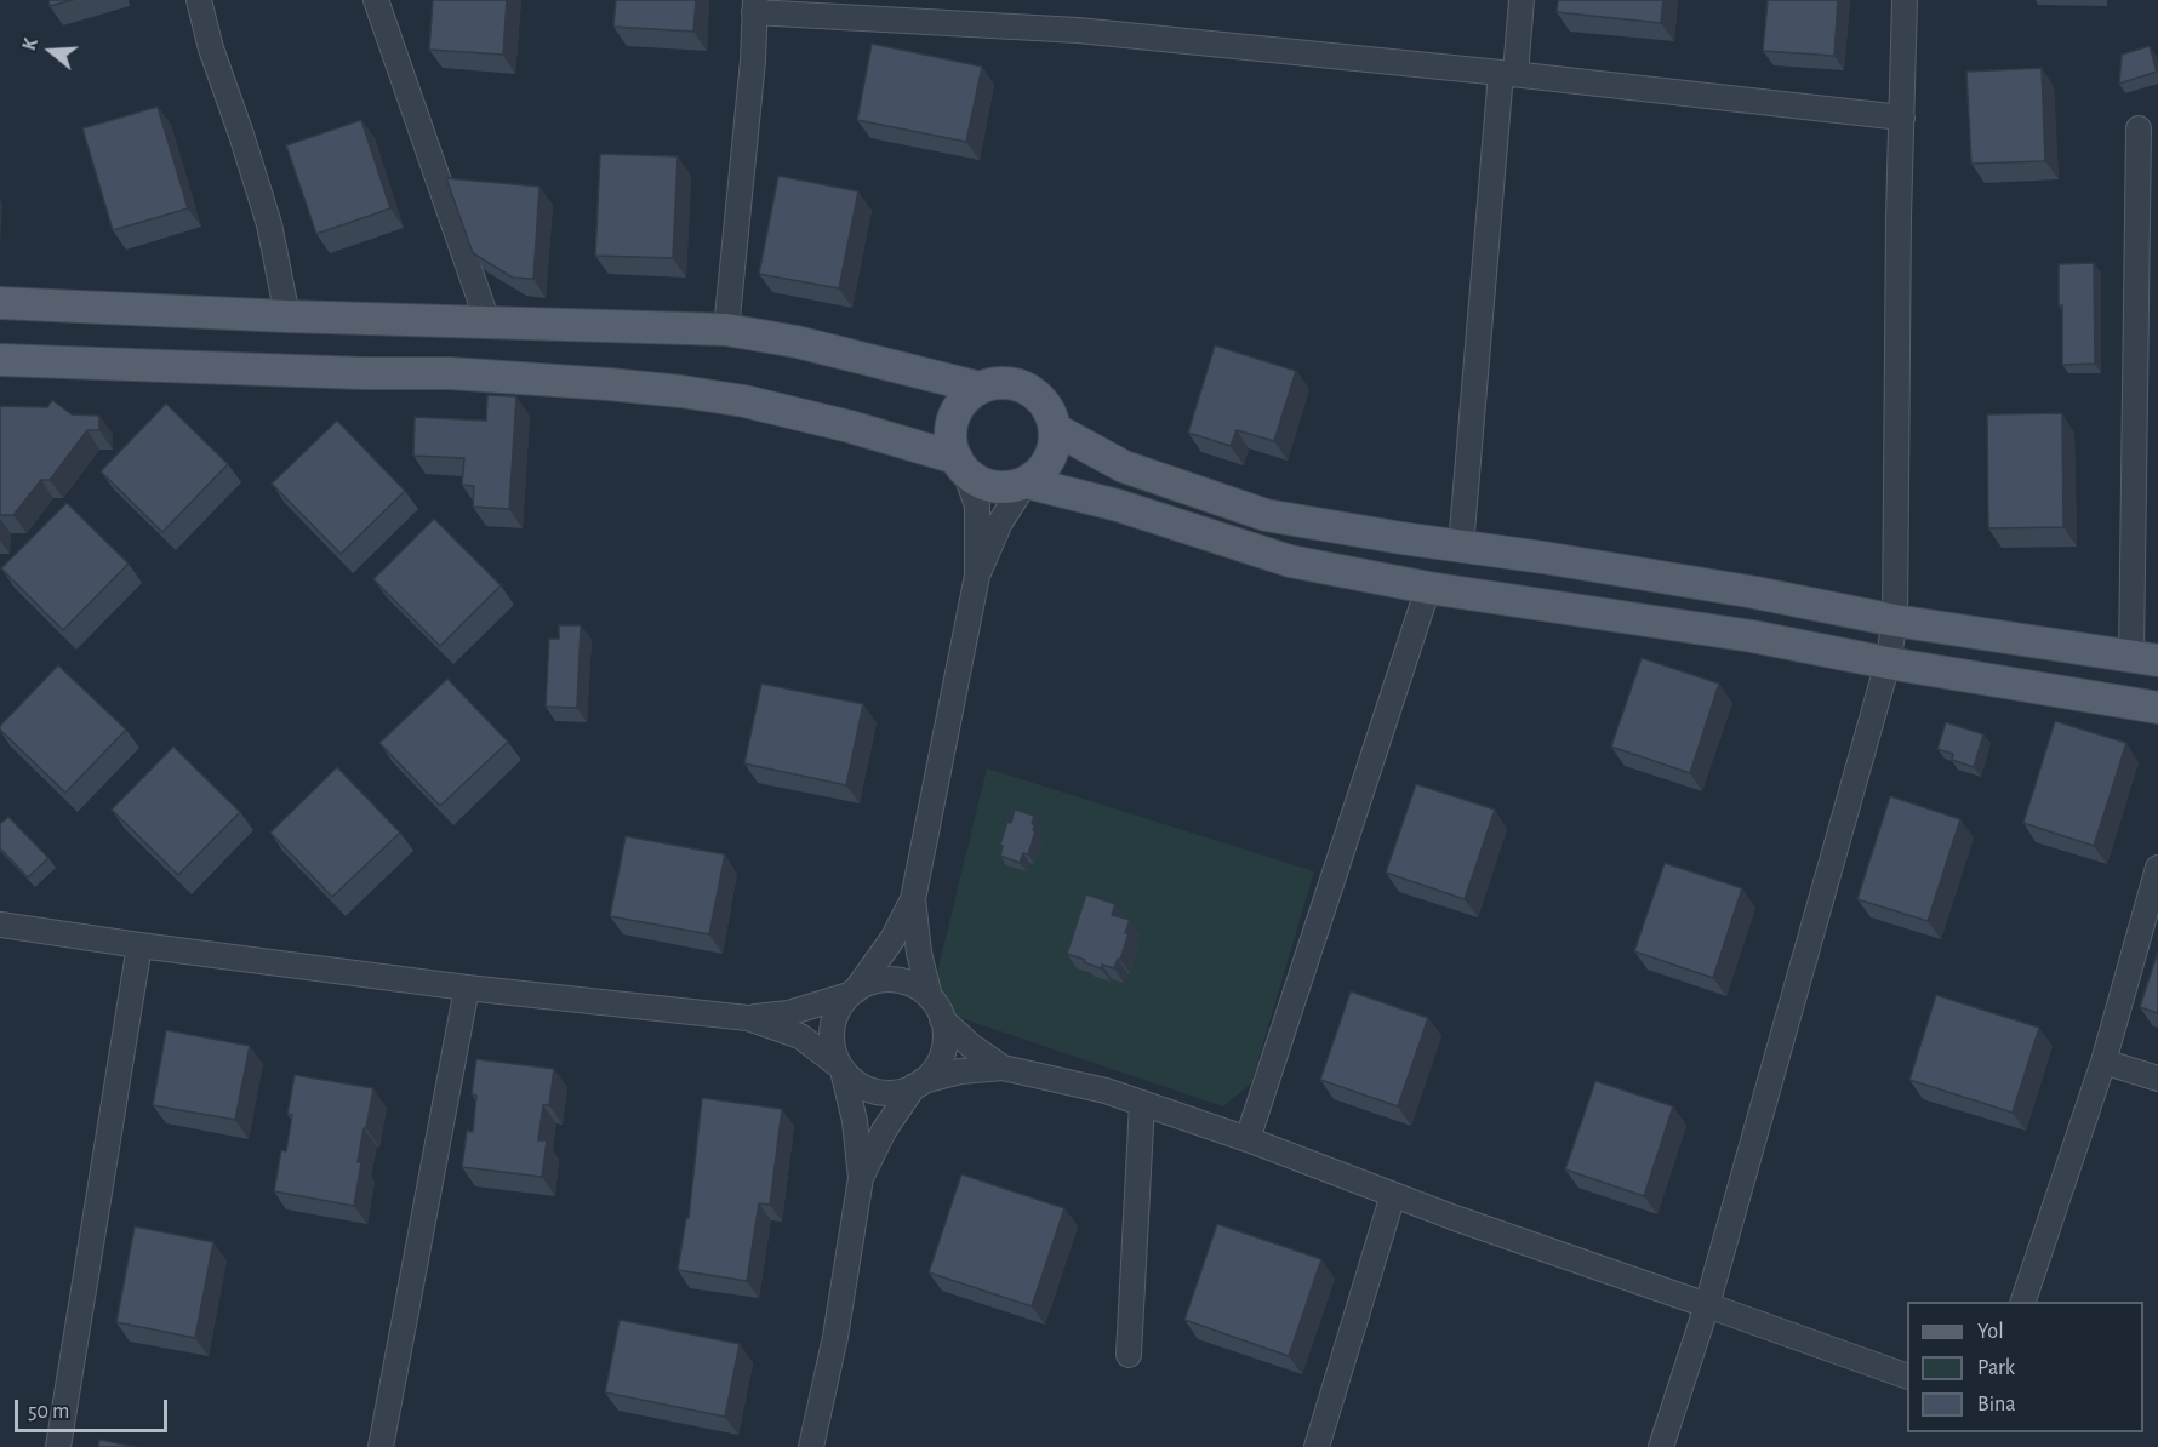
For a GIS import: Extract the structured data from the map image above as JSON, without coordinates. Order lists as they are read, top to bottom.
{
  "legend": ["Yol", "Park", "Bina"],
  "scale_bar": "50 m",
  "north": "left"
}
